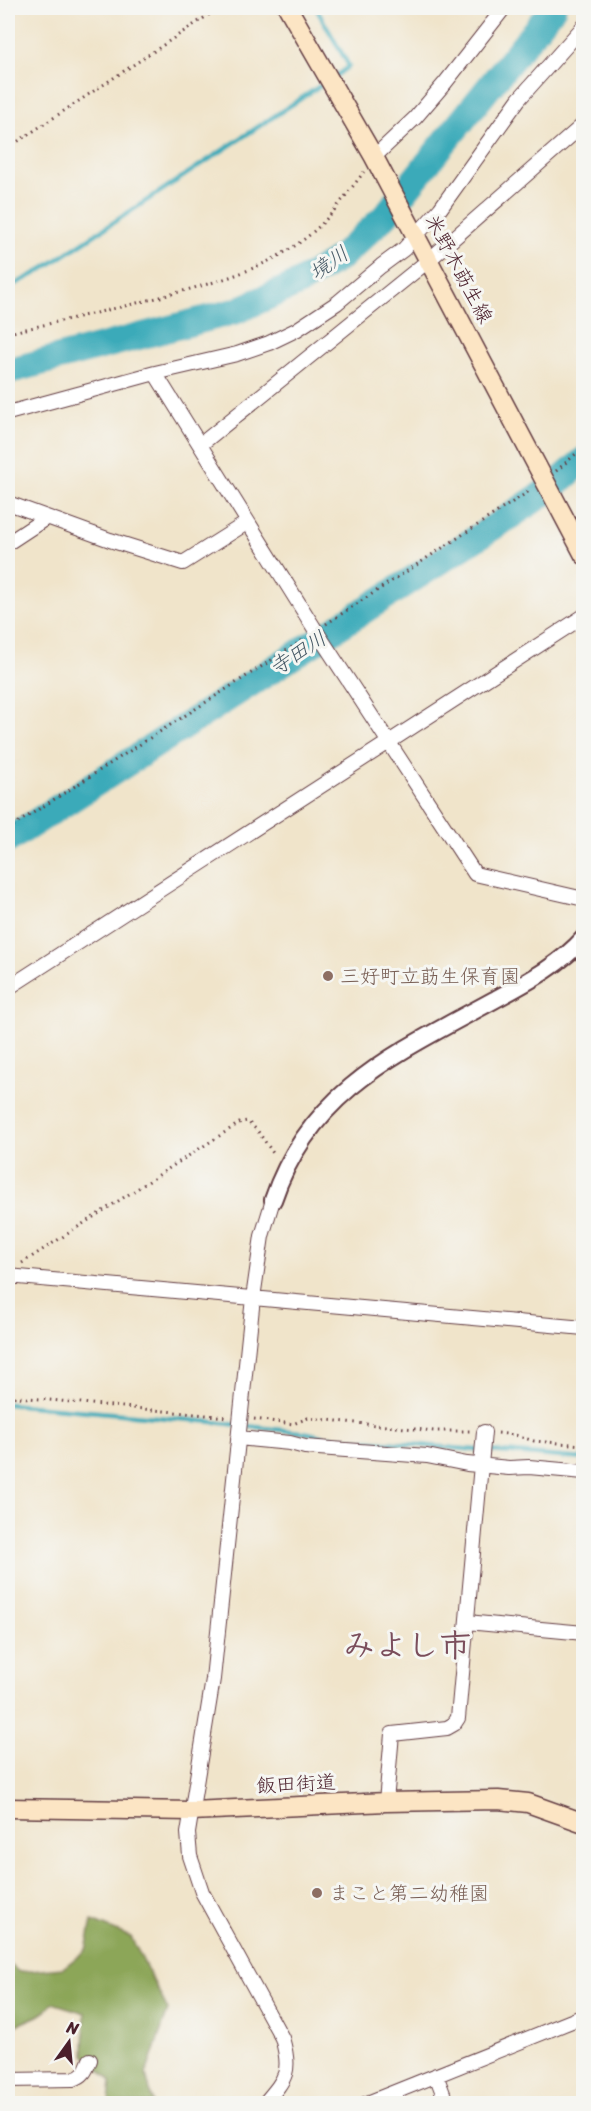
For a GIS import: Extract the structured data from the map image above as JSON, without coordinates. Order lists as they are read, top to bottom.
{
  "streets": {
    "main road": ["米野木莇生線", "飯田街道"]
  },
  "districts": ["みよし市"],
  "water": ["境川", "寺田川"],
  "places": ["三好町立莇生保育園", "まこと第二幼稚園"],
  "north": "top"
}
